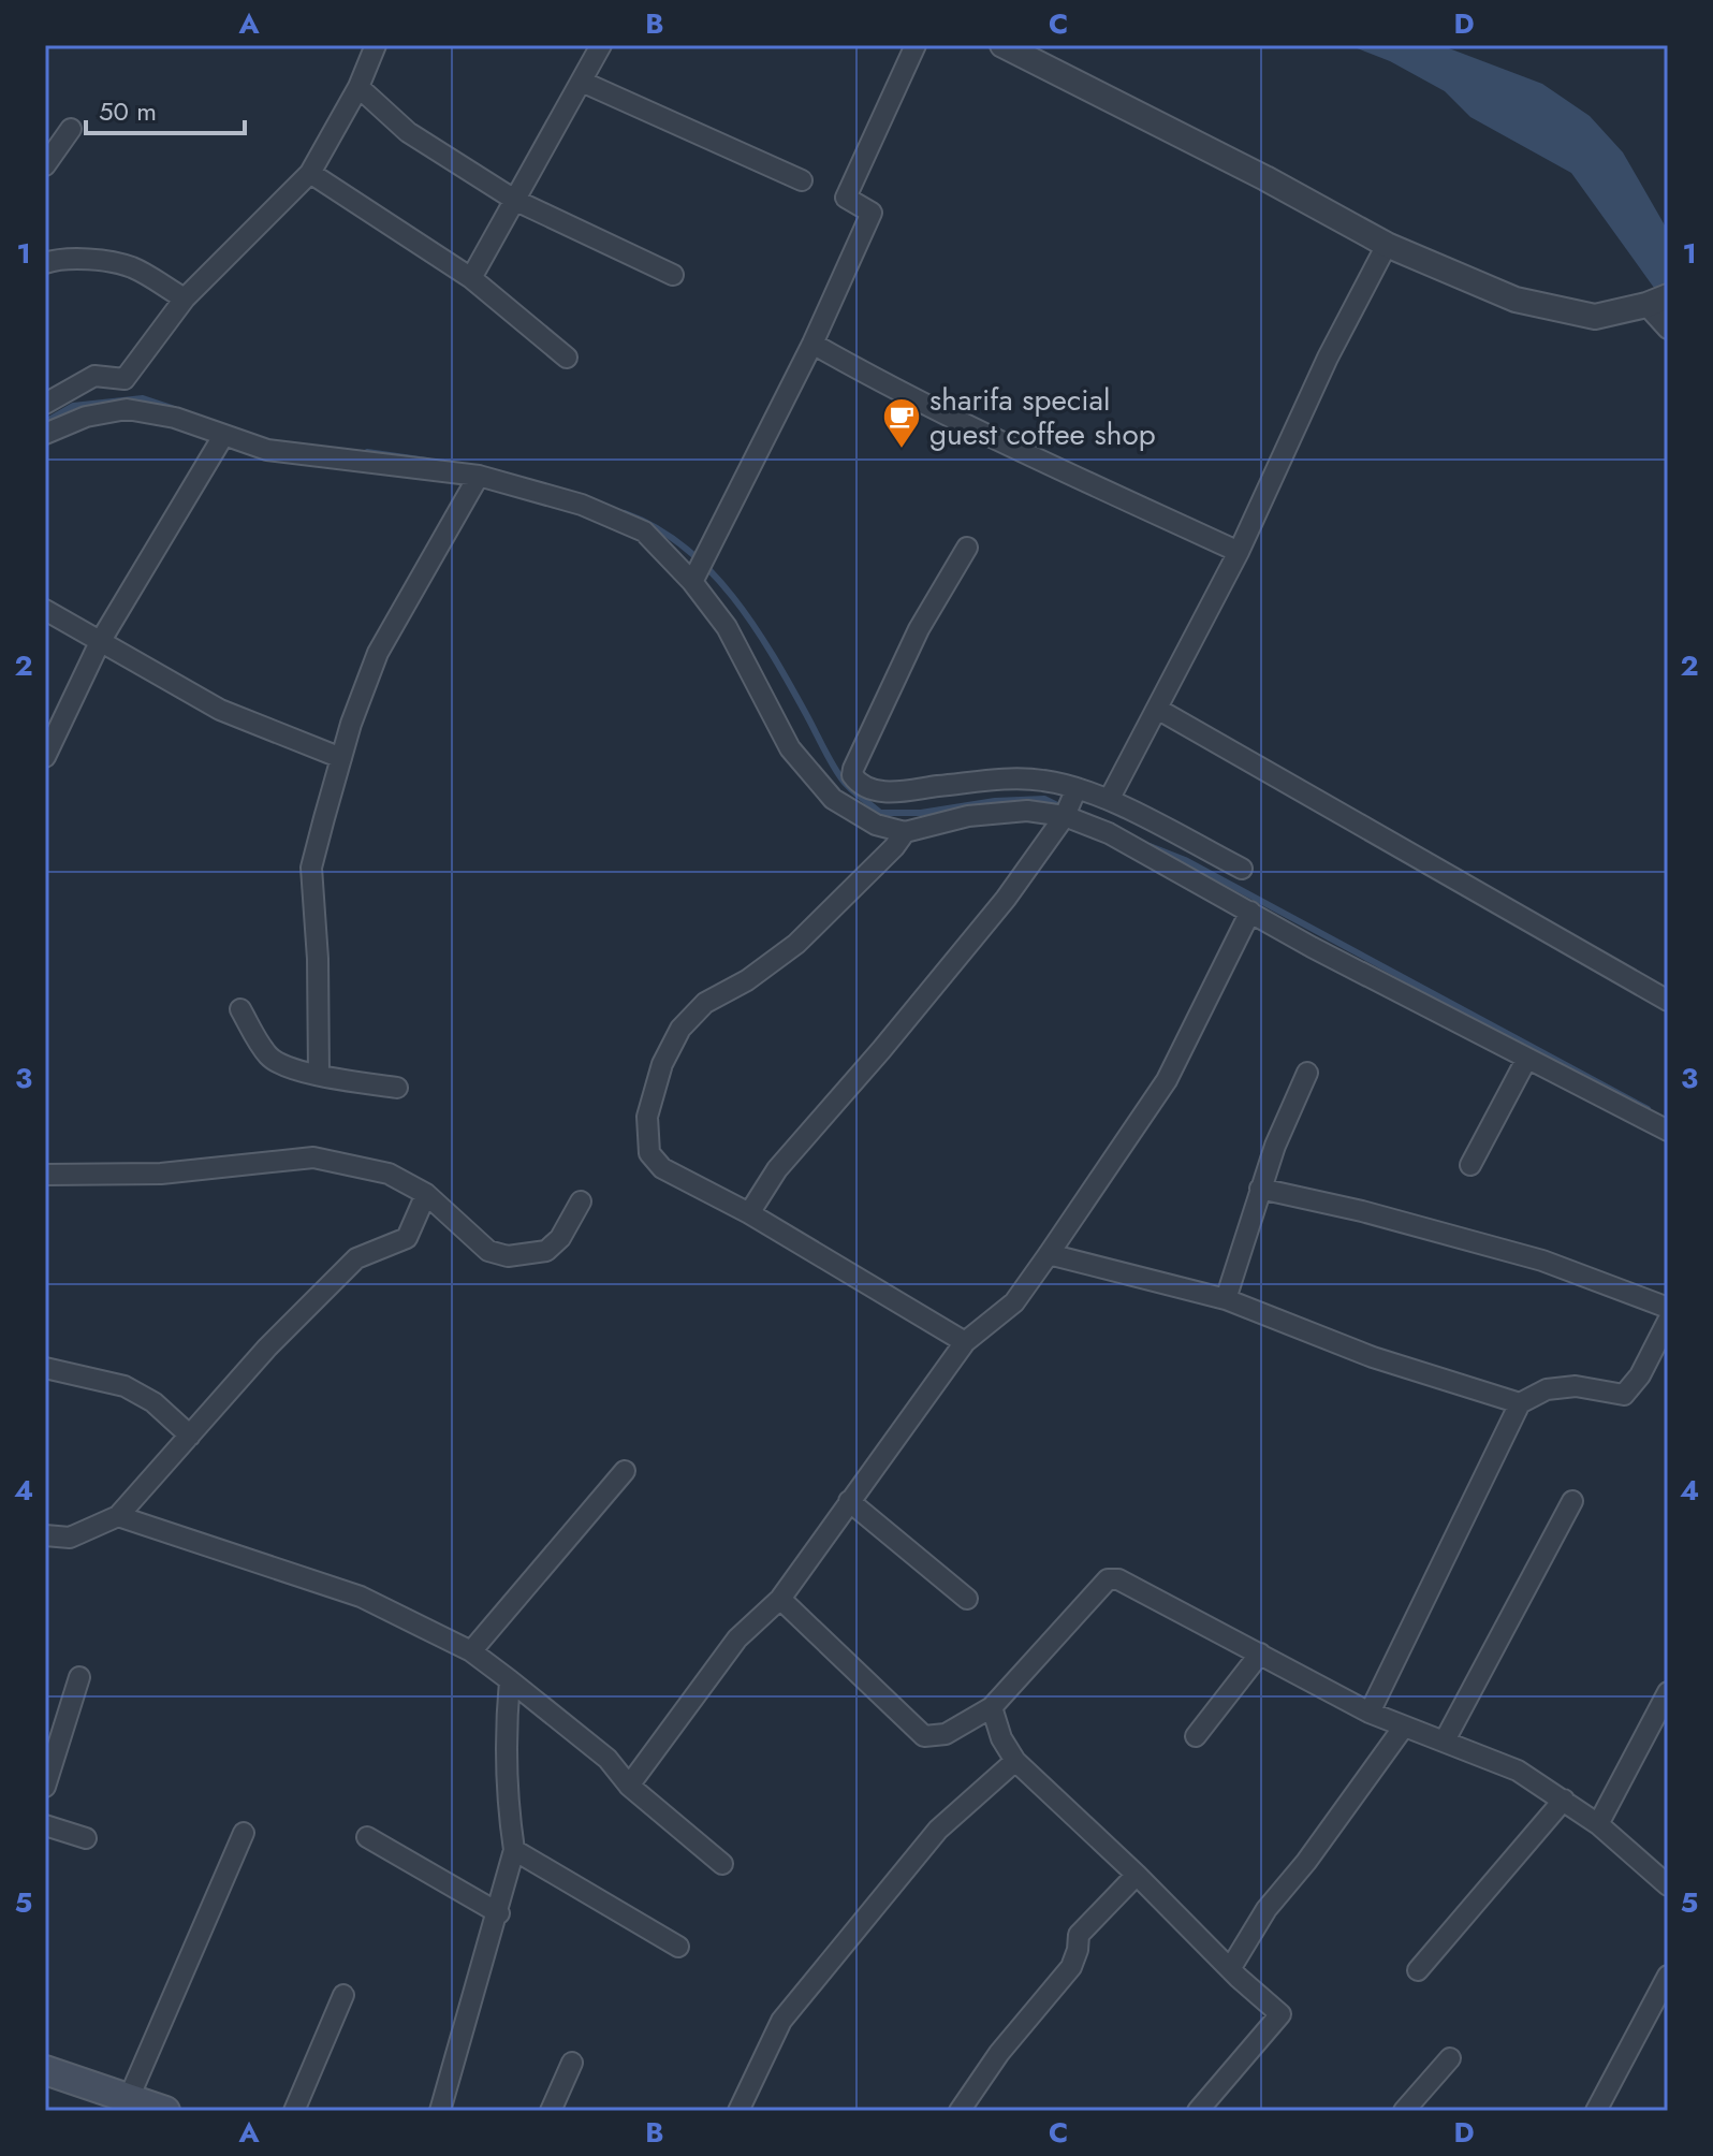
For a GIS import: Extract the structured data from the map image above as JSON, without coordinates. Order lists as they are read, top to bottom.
{
  "places": {
    "cafe": ["sharifa special guest coffee shop"]
  },
  "scale_bar": "50 m",
  "grid": {
    "columns": [
      "A",
      "B",
      "C",
      "D"
    ],
    "rows": [
      "1",
      "2",
      "3",
      "4",
      "5"
    ]
  }
}
